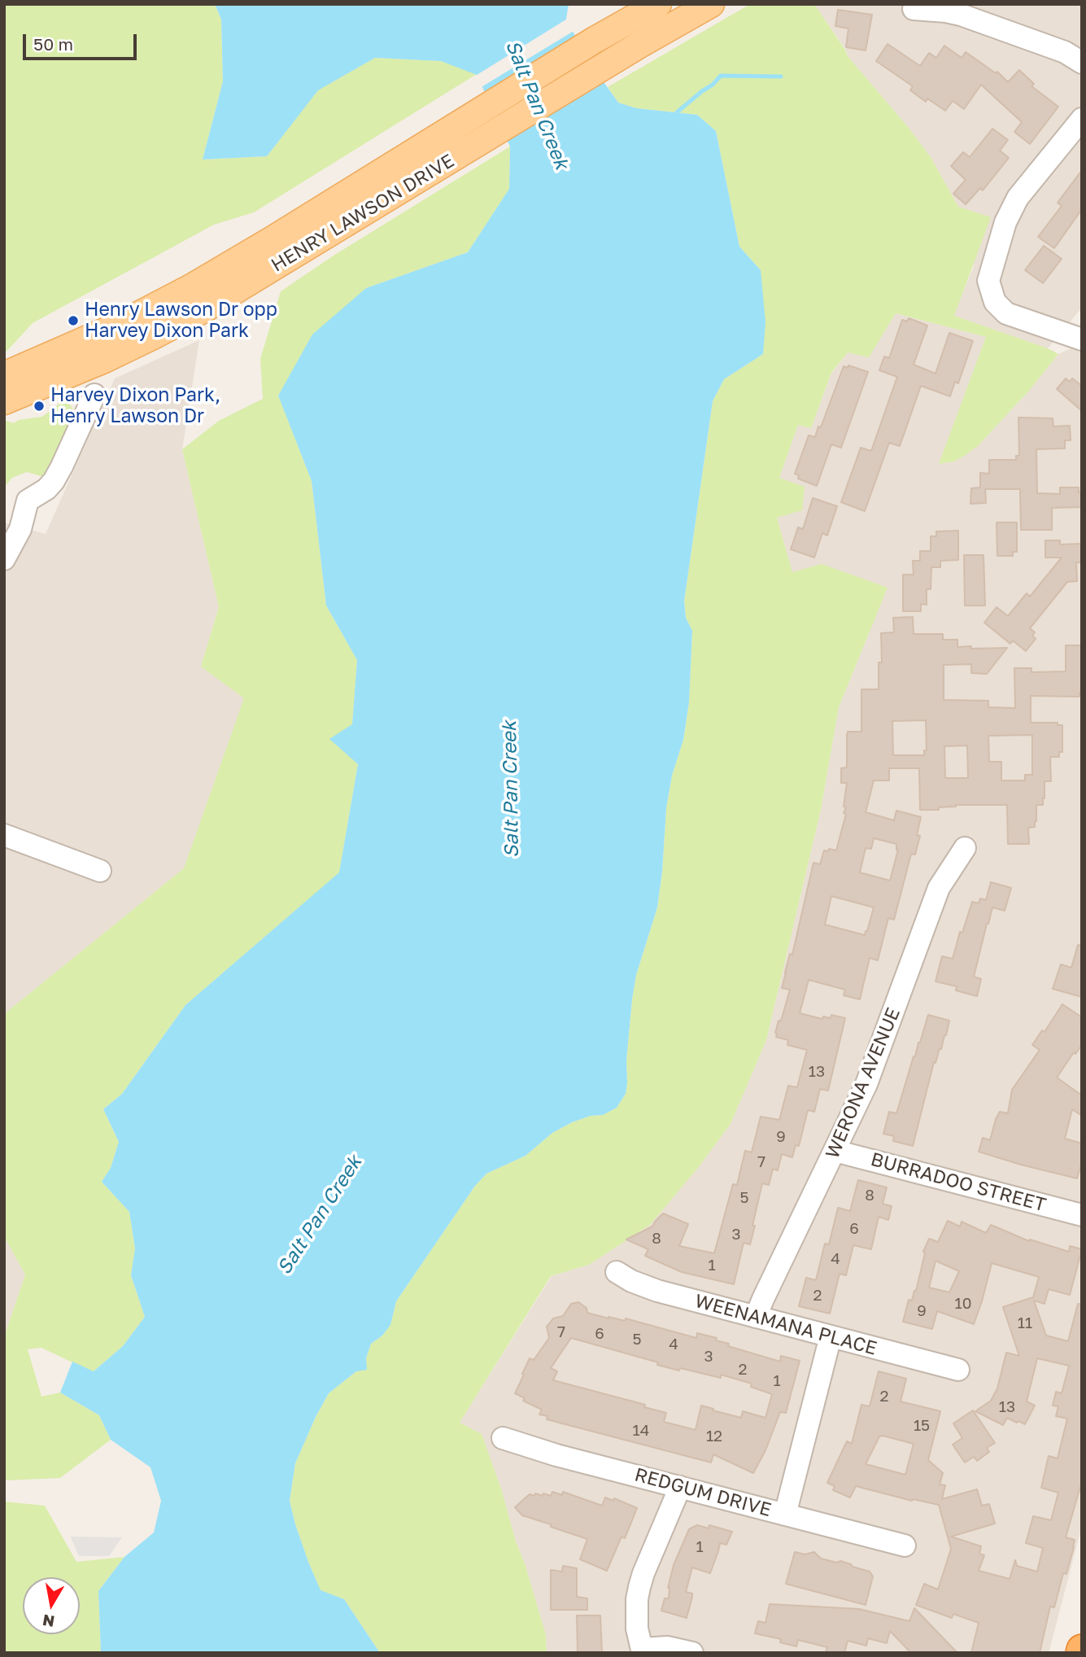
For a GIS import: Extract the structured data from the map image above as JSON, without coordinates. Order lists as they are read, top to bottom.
{
  "streets": {
    "main road": ["HENRY LAWSON DRIVE"],
    "street": [
      "WERONA AVENUE",
      "BURRADOO STREET",
      "WEENAMANA PLACE",
      "REDGUM DRIVE"
    ]
  },
  "crossings": [
    ["WERONA AVENUE", "BURRADOO STREET"],
    ["WERONA AVENUE", "WEENAMANA PLACE"]
  ],
  "water": ["Salt Pan Creek"],
  "places": ["Henry Lawson Dr opp Harvey Dixon Park", "Harvey Dixon Park, Henry Lawson Dr"],
  "house_numbers": [
    "13",
    "9",
    "7",
    "8",
    "5",
    "6",
    "3",
    "8",
    "4",
    "1",
    "2",
    "10",
    "9",
    "11",
    "7",
    "6",
    "5",
    "4",
    "3",
    "2",
    "1",
    "2",
    "13",
    "15",
    "14",
    "12",
    "1"
  ],
  "scale_bar": "50 m",
  "north": "bottom"
}
